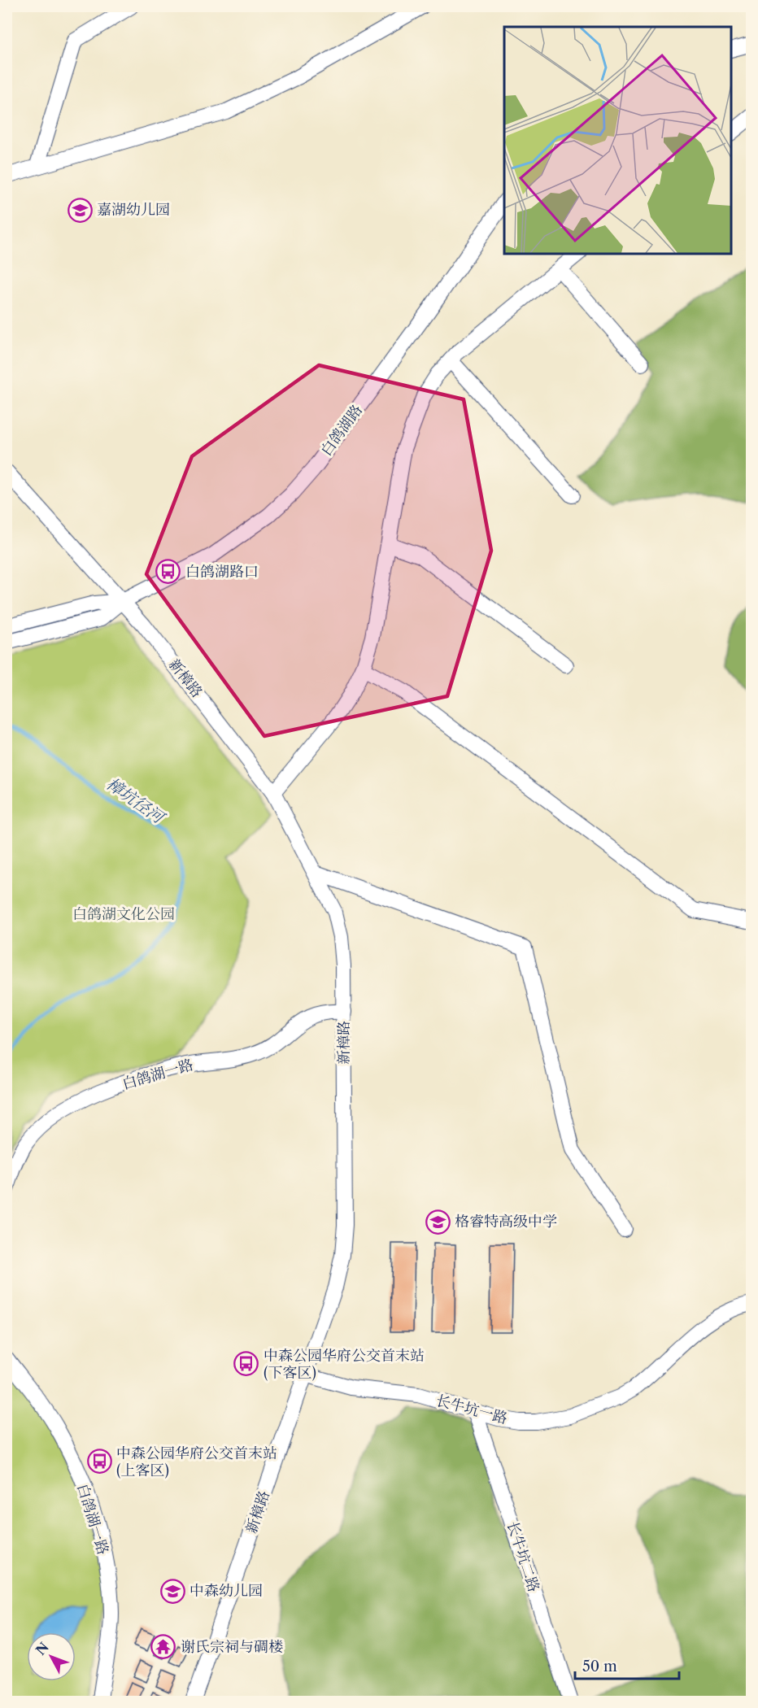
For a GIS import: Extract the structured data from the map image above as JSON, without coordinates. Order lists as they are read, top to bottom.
{
  "streets": {
    "street": [
      "白鸽湖路",
      "新樟路",
      "白鸽湖一路",
      "长牛坑一路",
      "长牛坑二路"
    ]
  },
  "crossings": [
    ["白鸽湖路", "新樟路"],
    ["新樟路", "白鸽湖一路"],
    ["新樟路", "长牛坑一路"],
    ["长牛坑一路", "长牛坑二路"]
  ],
  "water": ["樟坑径河"],
  "parks": ["白鸽湖文化公园"],
  "places": {
    "school or university": ["嘉湖幼儿园", "格睿特高级中学", "中森幼儿园"],
    "bus stop": ["白鸽湖路口", "中森公园华府公交首末站 (下客区)", "中森公园华府公交首末站 (上客区)"],
    "temple": ["谢氏宗祠与碉楼"]
  },
  "scale_bar": "50 m",
  "north": "top left"
}
